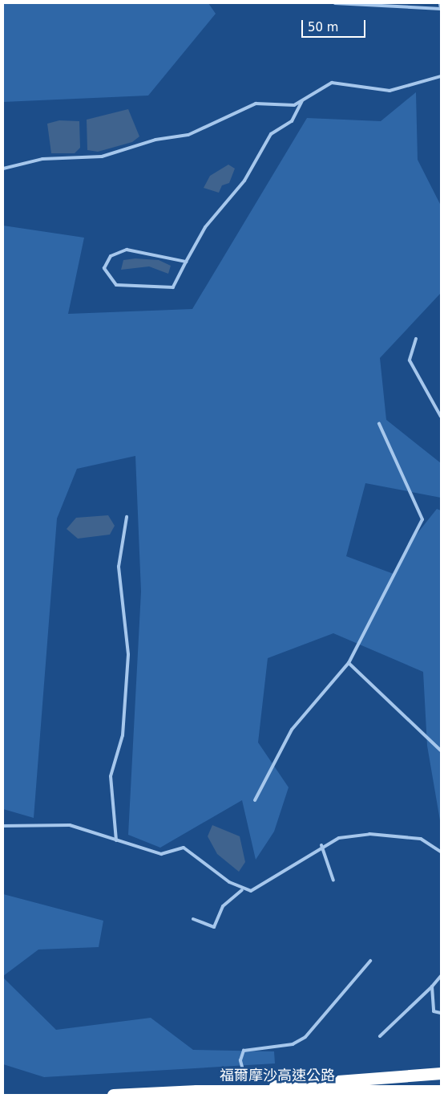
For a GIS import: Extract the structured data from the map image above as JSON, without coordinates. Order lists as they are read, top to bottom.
{
  "streets": {
    "highway": ["福爾摩沙高速公路"]
  },
  "scale_bar": "50 m"
}
